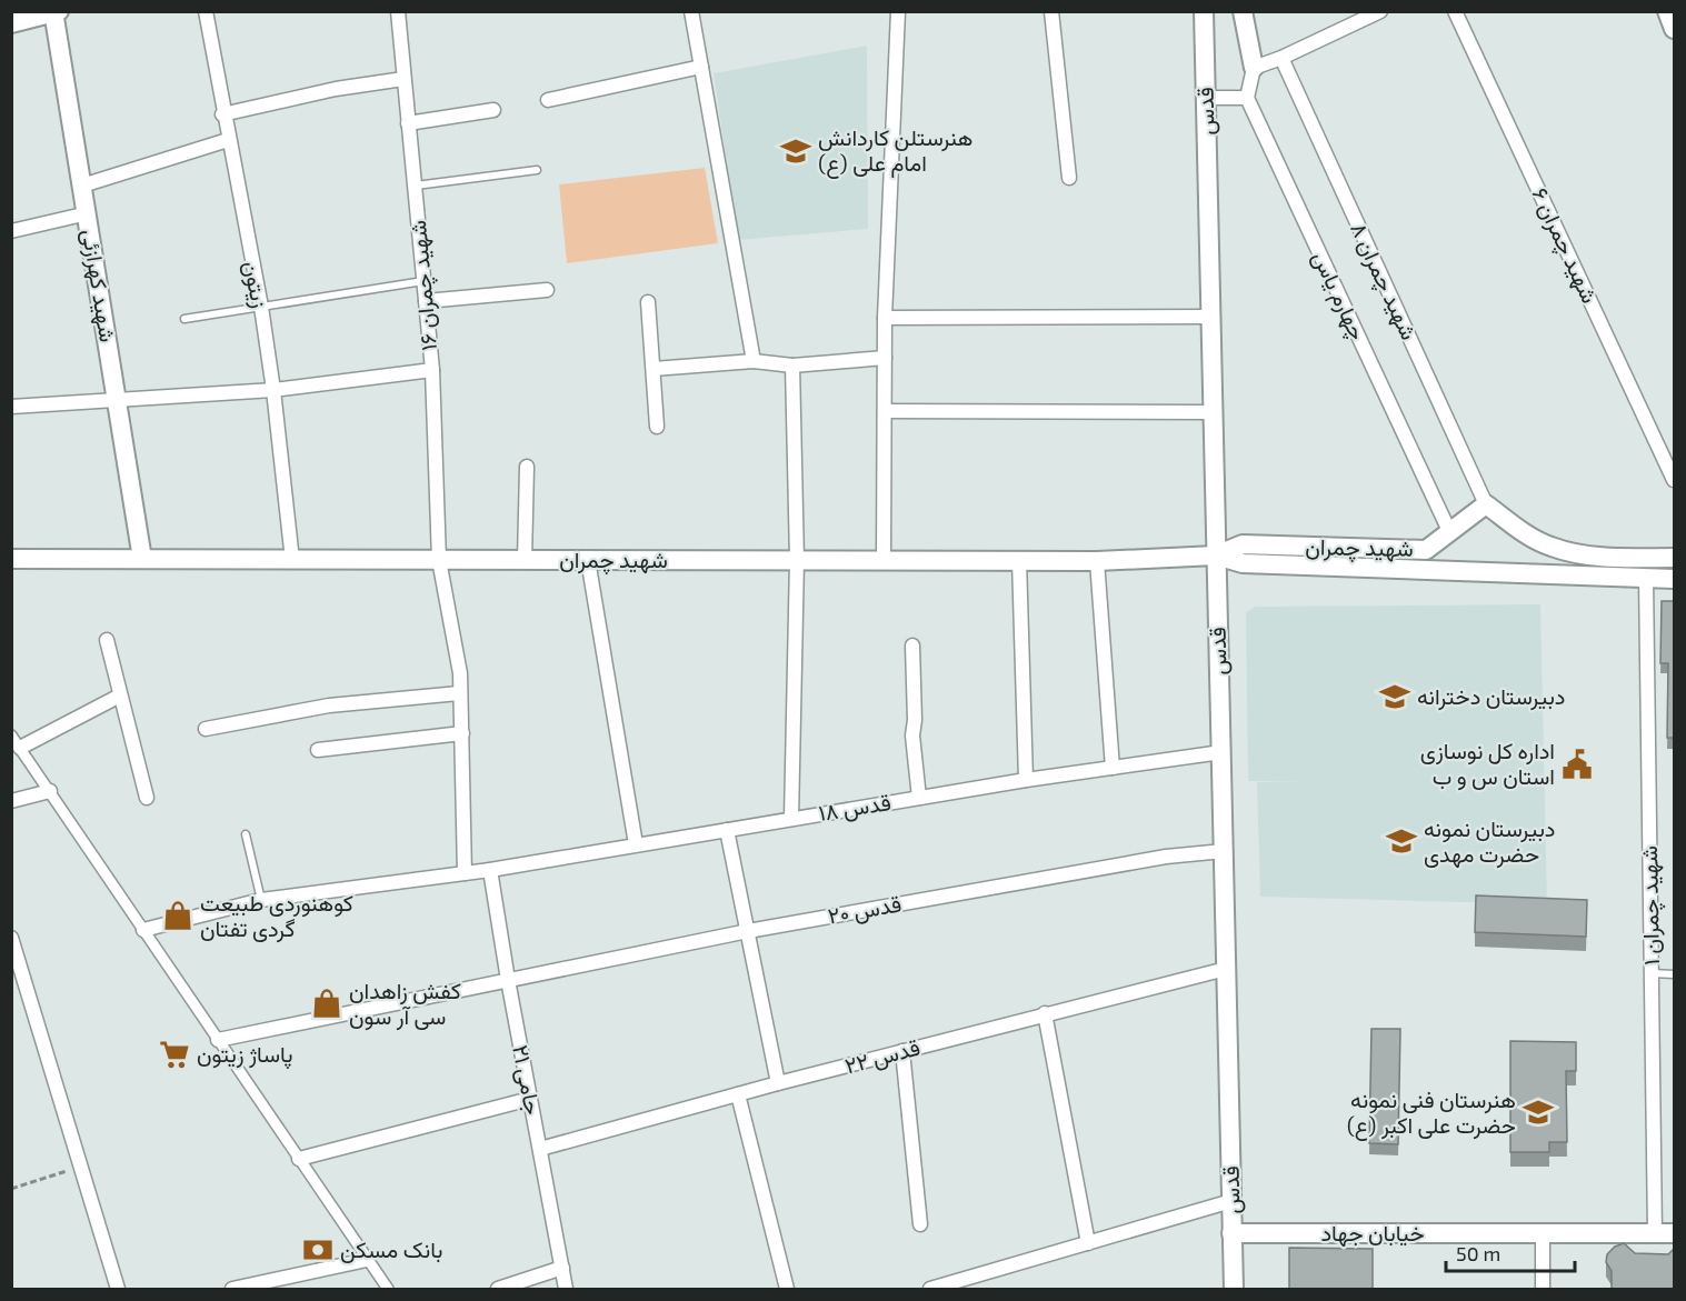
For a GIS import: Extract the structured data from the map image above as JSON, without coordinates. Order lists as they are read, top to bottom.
{
  "streets": {
    "street": [
      "قدس",
      "شهید چمران ۶",
      "شهید چمران ۸",
      "زیتون",
      "شهید کهرازئی",
      "شهید چمران ۱۶",
      "چهارم یاس",
      "شهید چمران",
      "قدس ۱۸",
      "شهید چمران ۱",
      "قدس ۲۰",
      "قدس ۲۲",
      "جامی ۲۱",
      "خیابان جهاد"
    ]
  },
  "crossings": [
    ["قدس", "شهید چمران"],
    ["قدس", "قدس ۱۸"],
    ["قدس", "قدس ۲۰"],
    ["قدس", "قدس ۲۲"],
    ["قدس", "خیابان جهاد"],
    ["شهید چمران ۸", "شهید چمران"],
    ["زیتون", "شهید چمران"],
    ["شهید کهرازئی", "شهید چمران"],
    ["شهید چمران ۱۶", "شهید چمران"],
    ["شهید چمران ۱۶", "قدس ۱۸"],
    ["چهارم یاس", "شهید چمران"],
    ["شهید چمران", "شهید چمران ۱"],
    ["قدس ۱۸", "جامی ۲۱"],
    ["شهید چمران ۱", "خیابان جهاد"],
    ["قدس ۲۰", "جامی ۲۱"],
    ["قدس ۲۲", "جامی ۲۱"]
  ],
  "places": {
    "school or university": [
      "هنرستلن کاردانش امام علی (ع)",
      "دبیرستان دخترانه",
      "دبیرستان نمونه حضرت مهدی",
      "هنرستان فنی نمونه حضرت علی اکبر (ع)"
    ],
    "public building": ["اداره کل نوسازی استان س و ب"],
    "shop": ["کوهنوردی طبیعت گردی تفتان", "کفش زاهدان سی آر سون"],
    "supermarket": ["پاساژ زیتون"],
    "bank": ["بانک مسکن"]
  },
  "scale_bar": "50 m"
}
